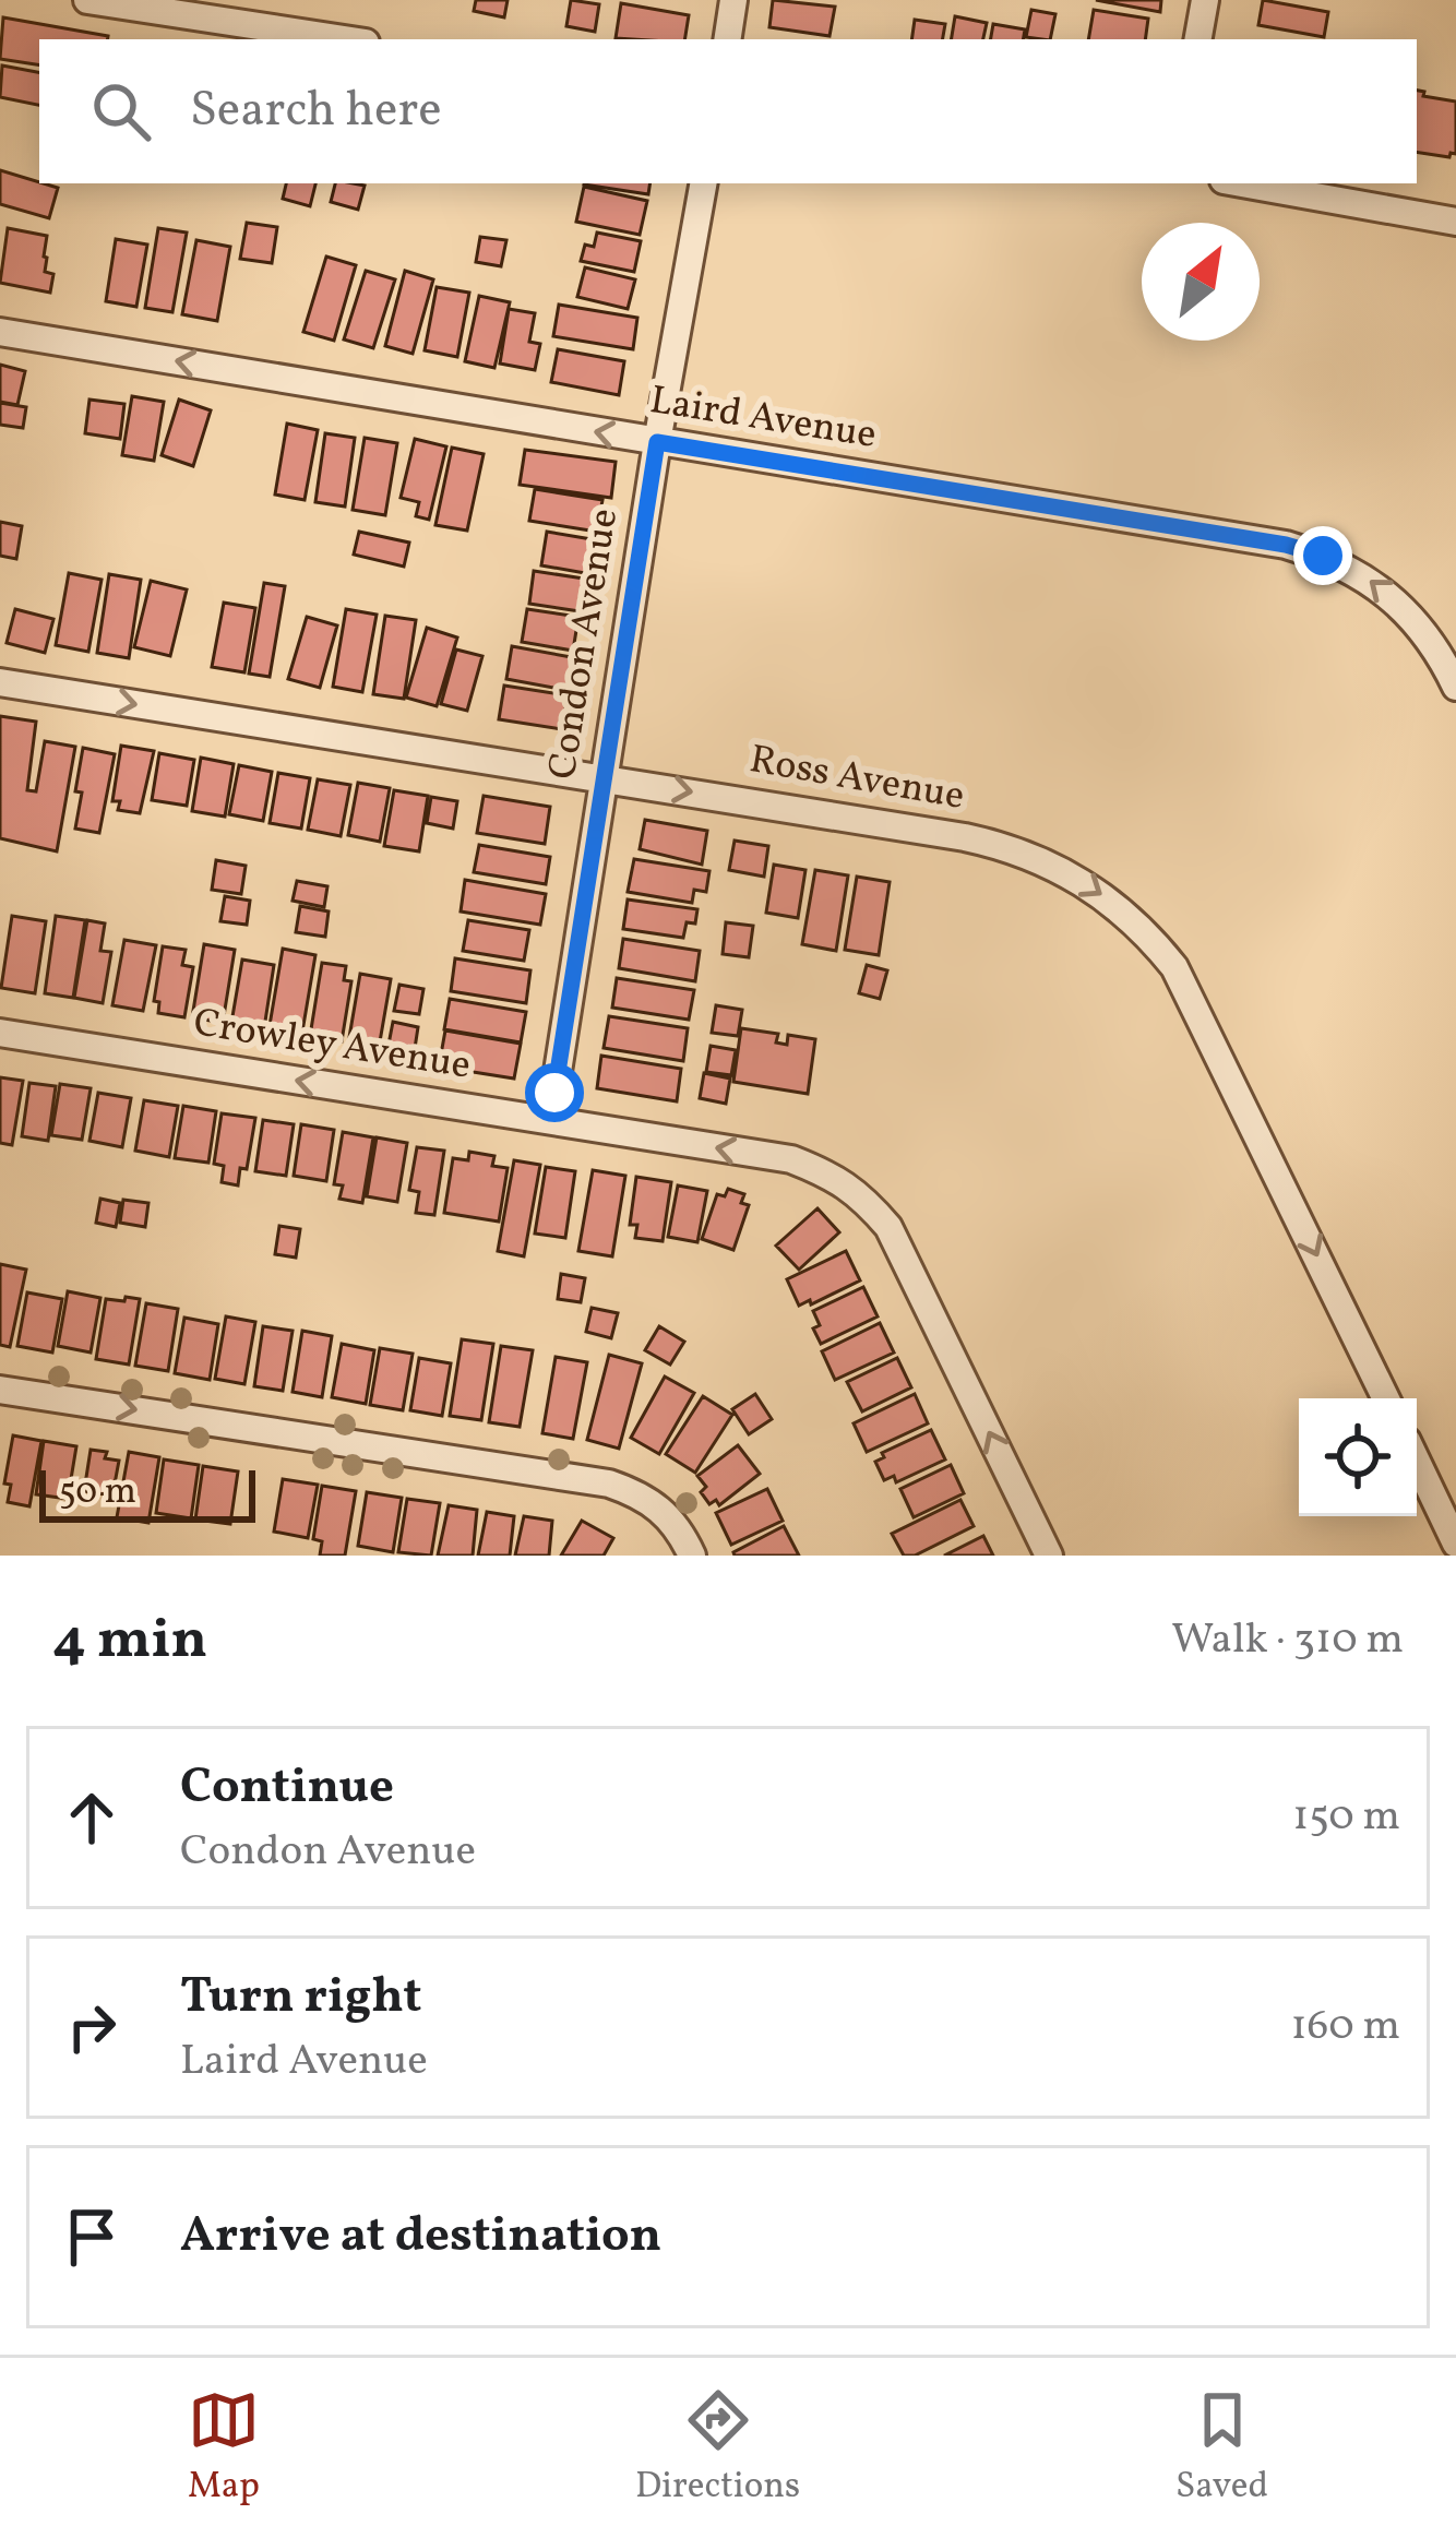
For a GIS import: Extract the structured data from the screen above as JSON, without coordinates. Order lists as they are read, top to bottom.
{
  "streets": {
    "street": [
      "Laird Avenue",
      "Condon Avenue",
      "Ross Avenue",
      "Crowley Avenue"
    ]
  },
  "crossings": [
    ["Laird Avenue", "Condon Avenue"],
    ["Condon Avenue", "Ross Avenue"],
    ["Condon Avenue", "Crowley Avenue"]
  ],
  "one_way": ["Laird Avenue", "Ross Avenue", "Crowley Avenue"],
  "scale_bar": "50 m",
  "north": "top right",
  "page": {
    "search": "Search here",
    "scale": "50 m",
    "heading": ["4 min", "Walk · 310 m"],
    "list": [
      ["Continue", "Condon Avenue", "150 m"],
      ["Turn right", "Laird Avenue", "160 m"],
      "Arrive at destination"
    ],
    "nav": ["Map", "Directions", "Saved"]
  }
}
